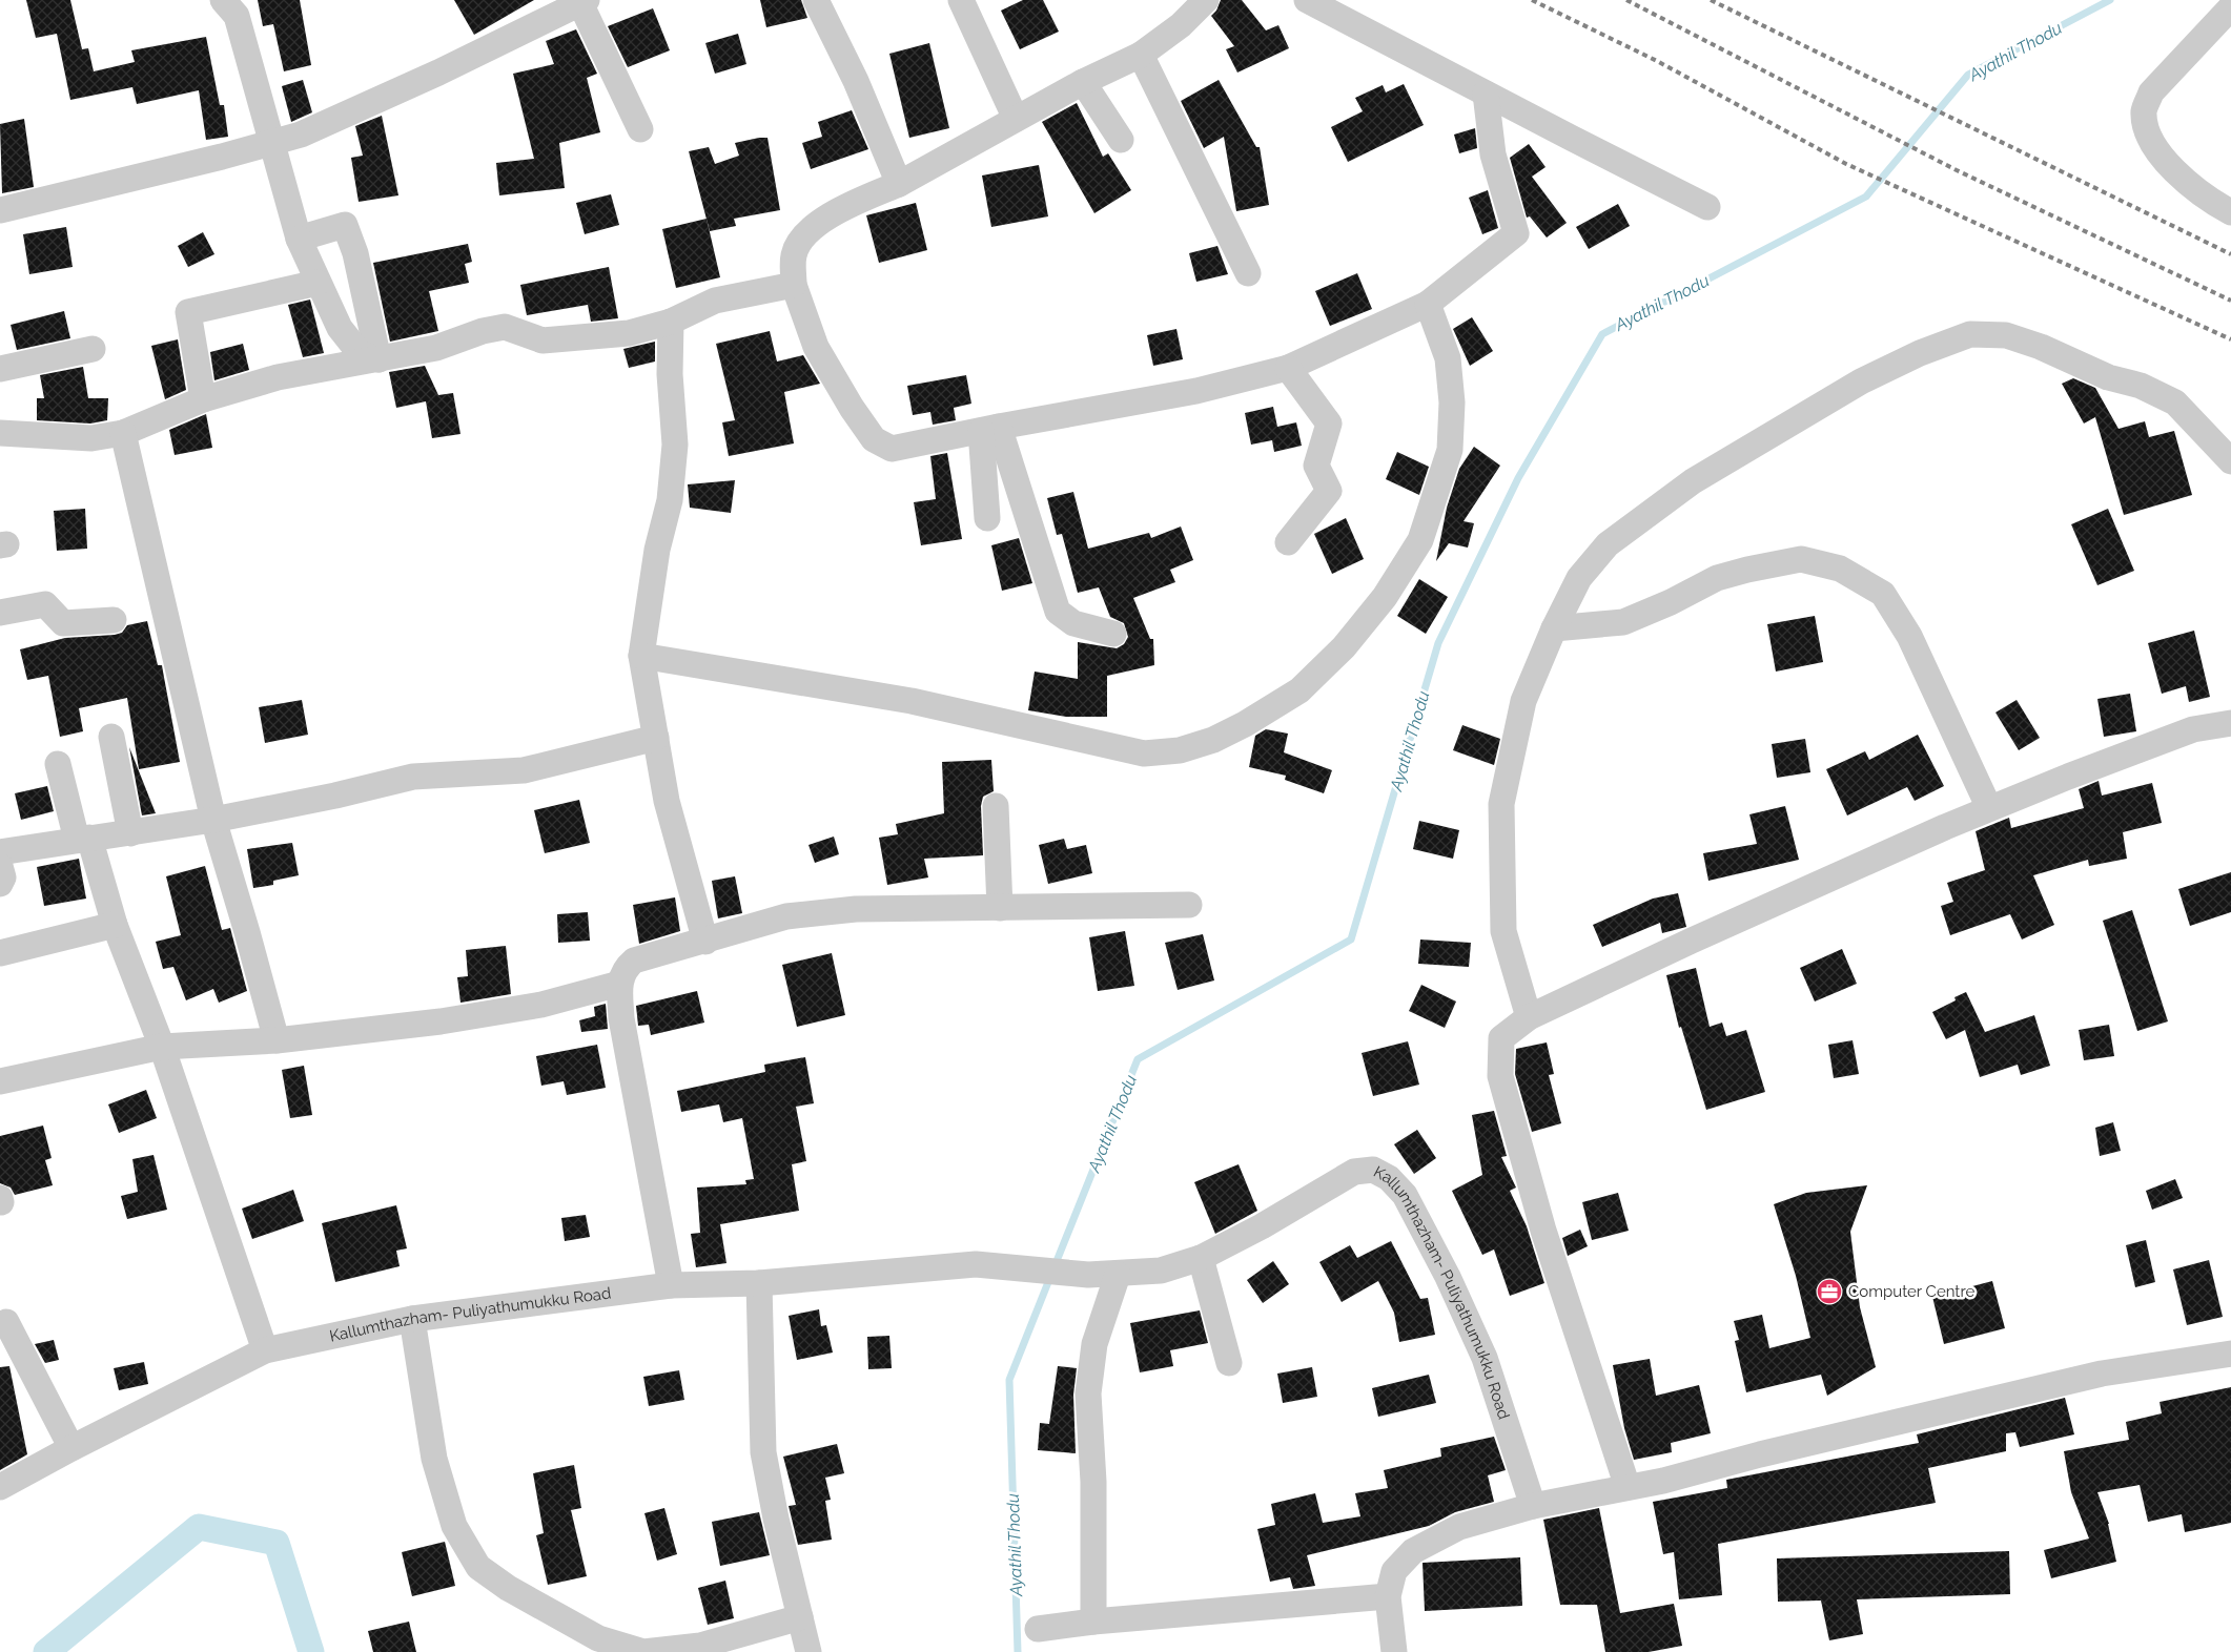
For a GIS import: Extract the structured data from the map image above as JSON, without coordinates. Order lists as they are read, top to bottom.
{
  "streets": {
    "street": ["Kallumthazham- Puliyathumukku Road"]
  },
  "water": ["Ayathil Thodu"],
  "places": {
    "office": ["Computer Centre"]
  }
}
